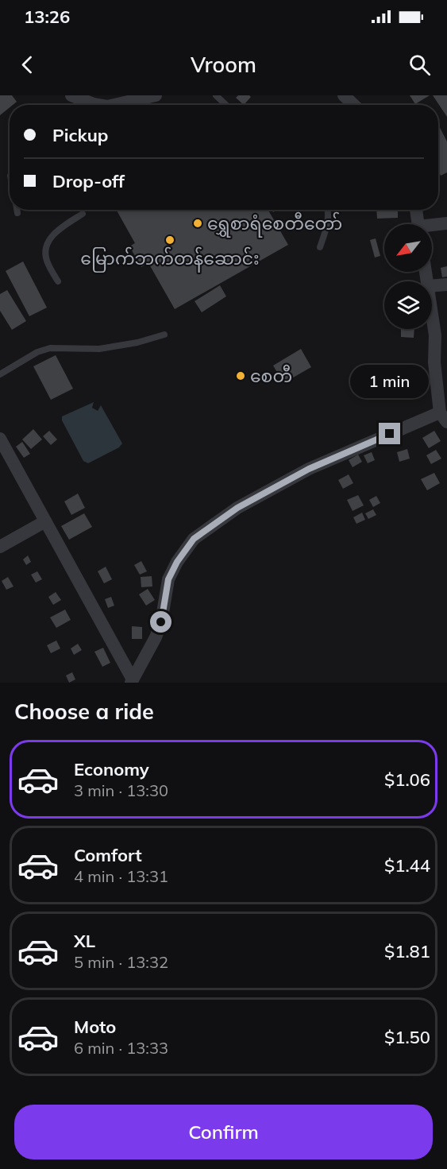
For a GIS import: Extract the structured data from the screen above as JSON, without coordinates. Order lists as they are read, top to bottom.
{
  "places": ["ရွှေစာရံစေတီတော်", "မြောက်ဘက်တန်ဆောင်း", "စေတီ"],
  "north": "bottom left",
  "page": {
    "status": "13:26",
    "header": "Vroom",
    "banner": ["Pickup", "Drop-off"],
    "bubble": "1 min",
    "heading": "Choose a ride",
    "list": [
      {
        "name": "Economy",
        "note": "3 min · 13:30",
        "value": "$1.06"
      },
      {
        "name": "Comfort",
        "note": "4 min · 13:31",
        "value": "$1.44"
      },
      {
        "name": "XL",
        "note": "5 min · 13:32",
        "value": "$1.81"
      },
      {
        "name": "Moto",
        "note": "6 min · 13:33",
        "value": "$1.50"
      }
    ],
    "buttons": "Confirm"
  }
}
